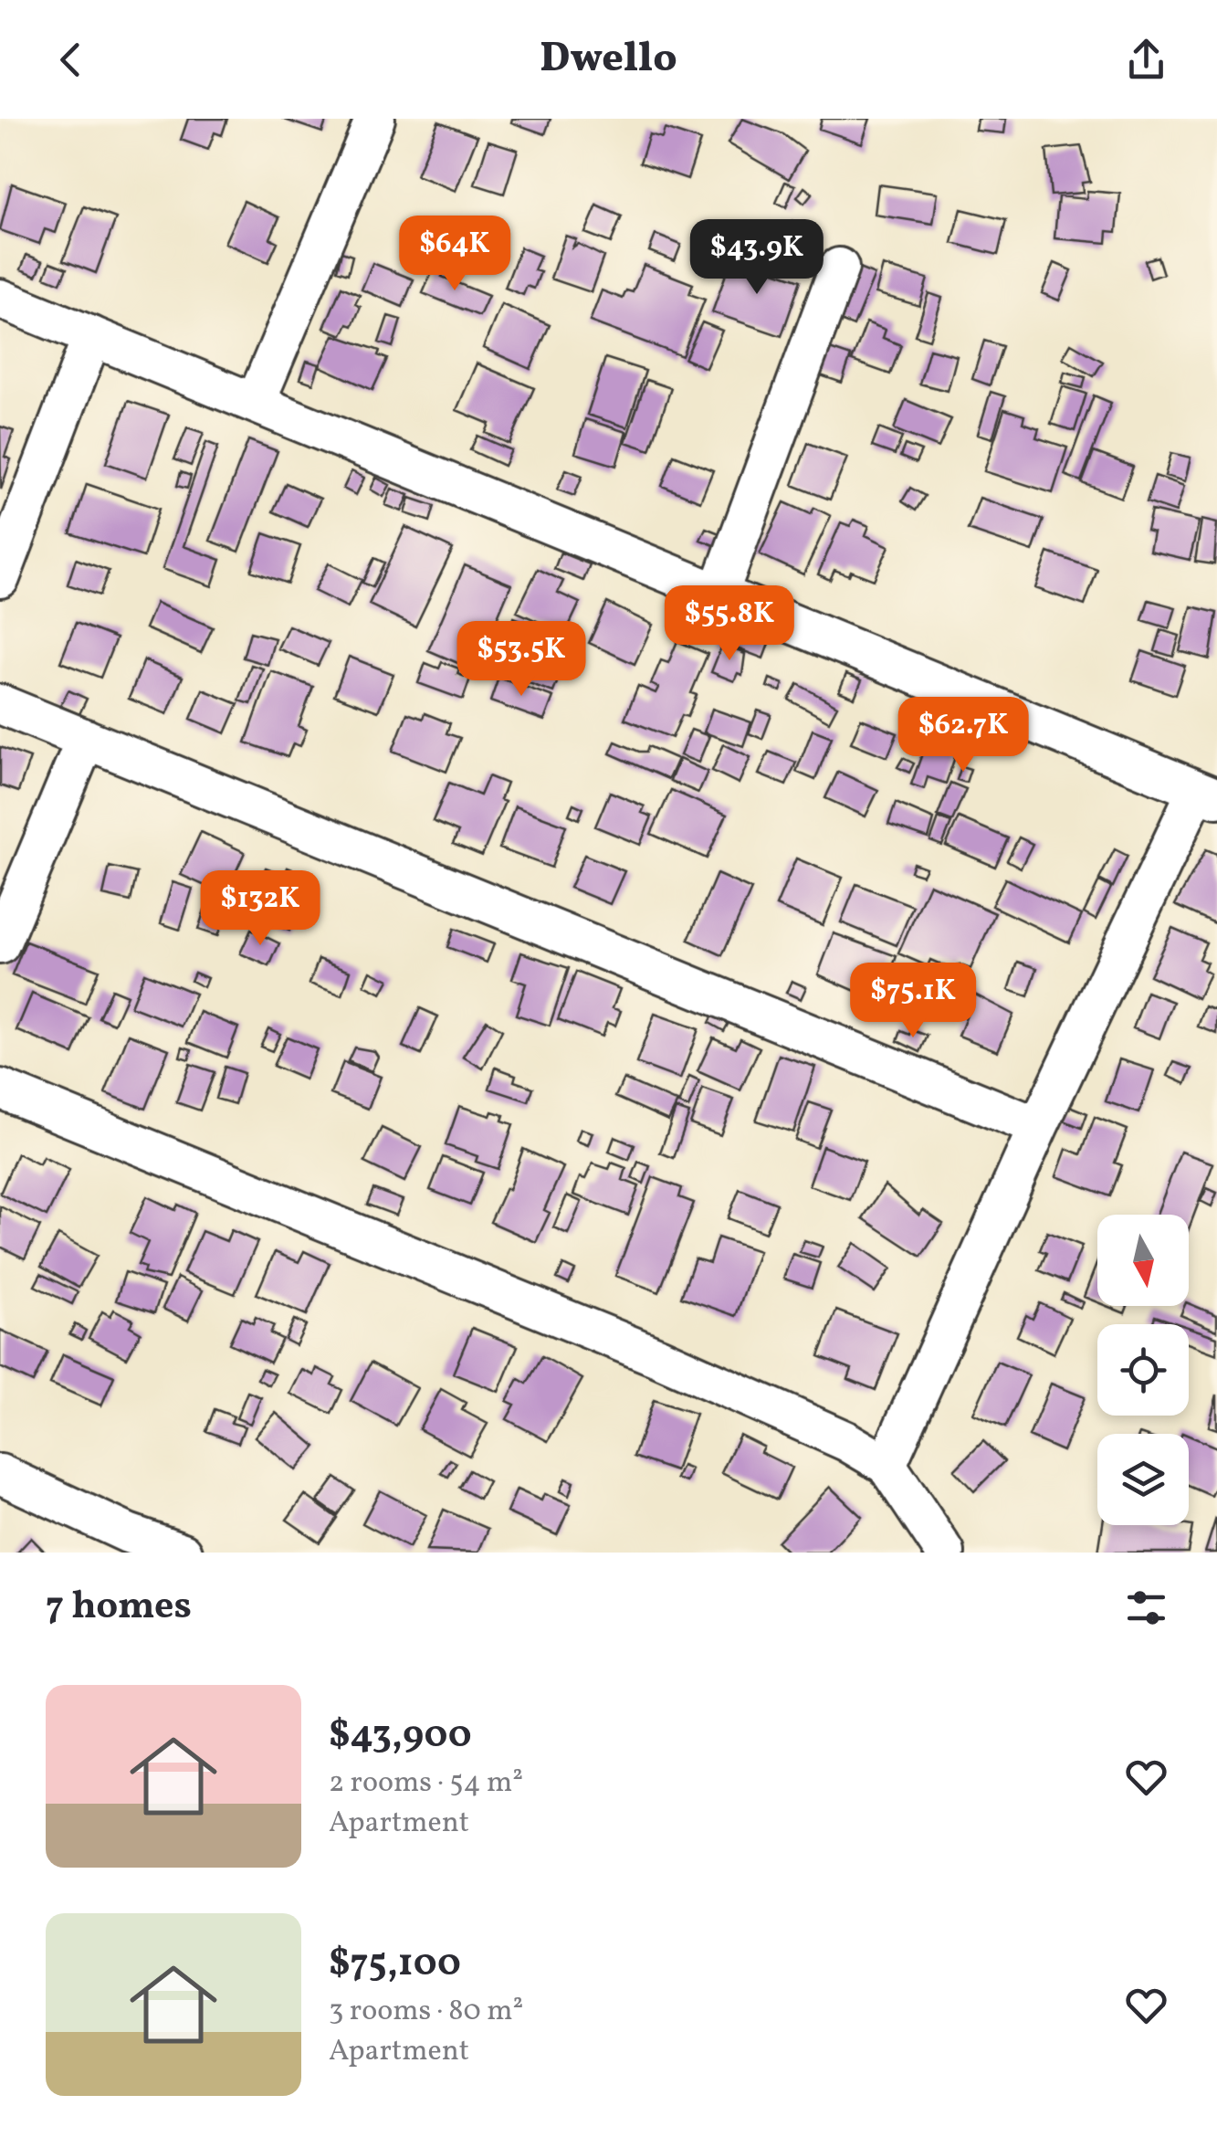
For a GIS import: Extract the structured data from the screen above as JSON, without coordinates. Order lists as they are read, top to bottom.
{
  "north": "bottom",
  "page": {
    "header": "Dwello",
    "price": [
      "$64K",
      "$43.9K",
      "$55.8K",
      "$53.5K",
      "$62.7K",
      "$132K",
      "$75.1K"
    ],
    "heading": "7 homes",
    "list": [
      {
        "name": "$43,900",
        "note": "2 rooms · 54 m² · Apartment"
      },
      {
        "name": "$75,100",
        "note": "3 rooms · 80 m² · Apartment"
      }
    ]
  }
}
